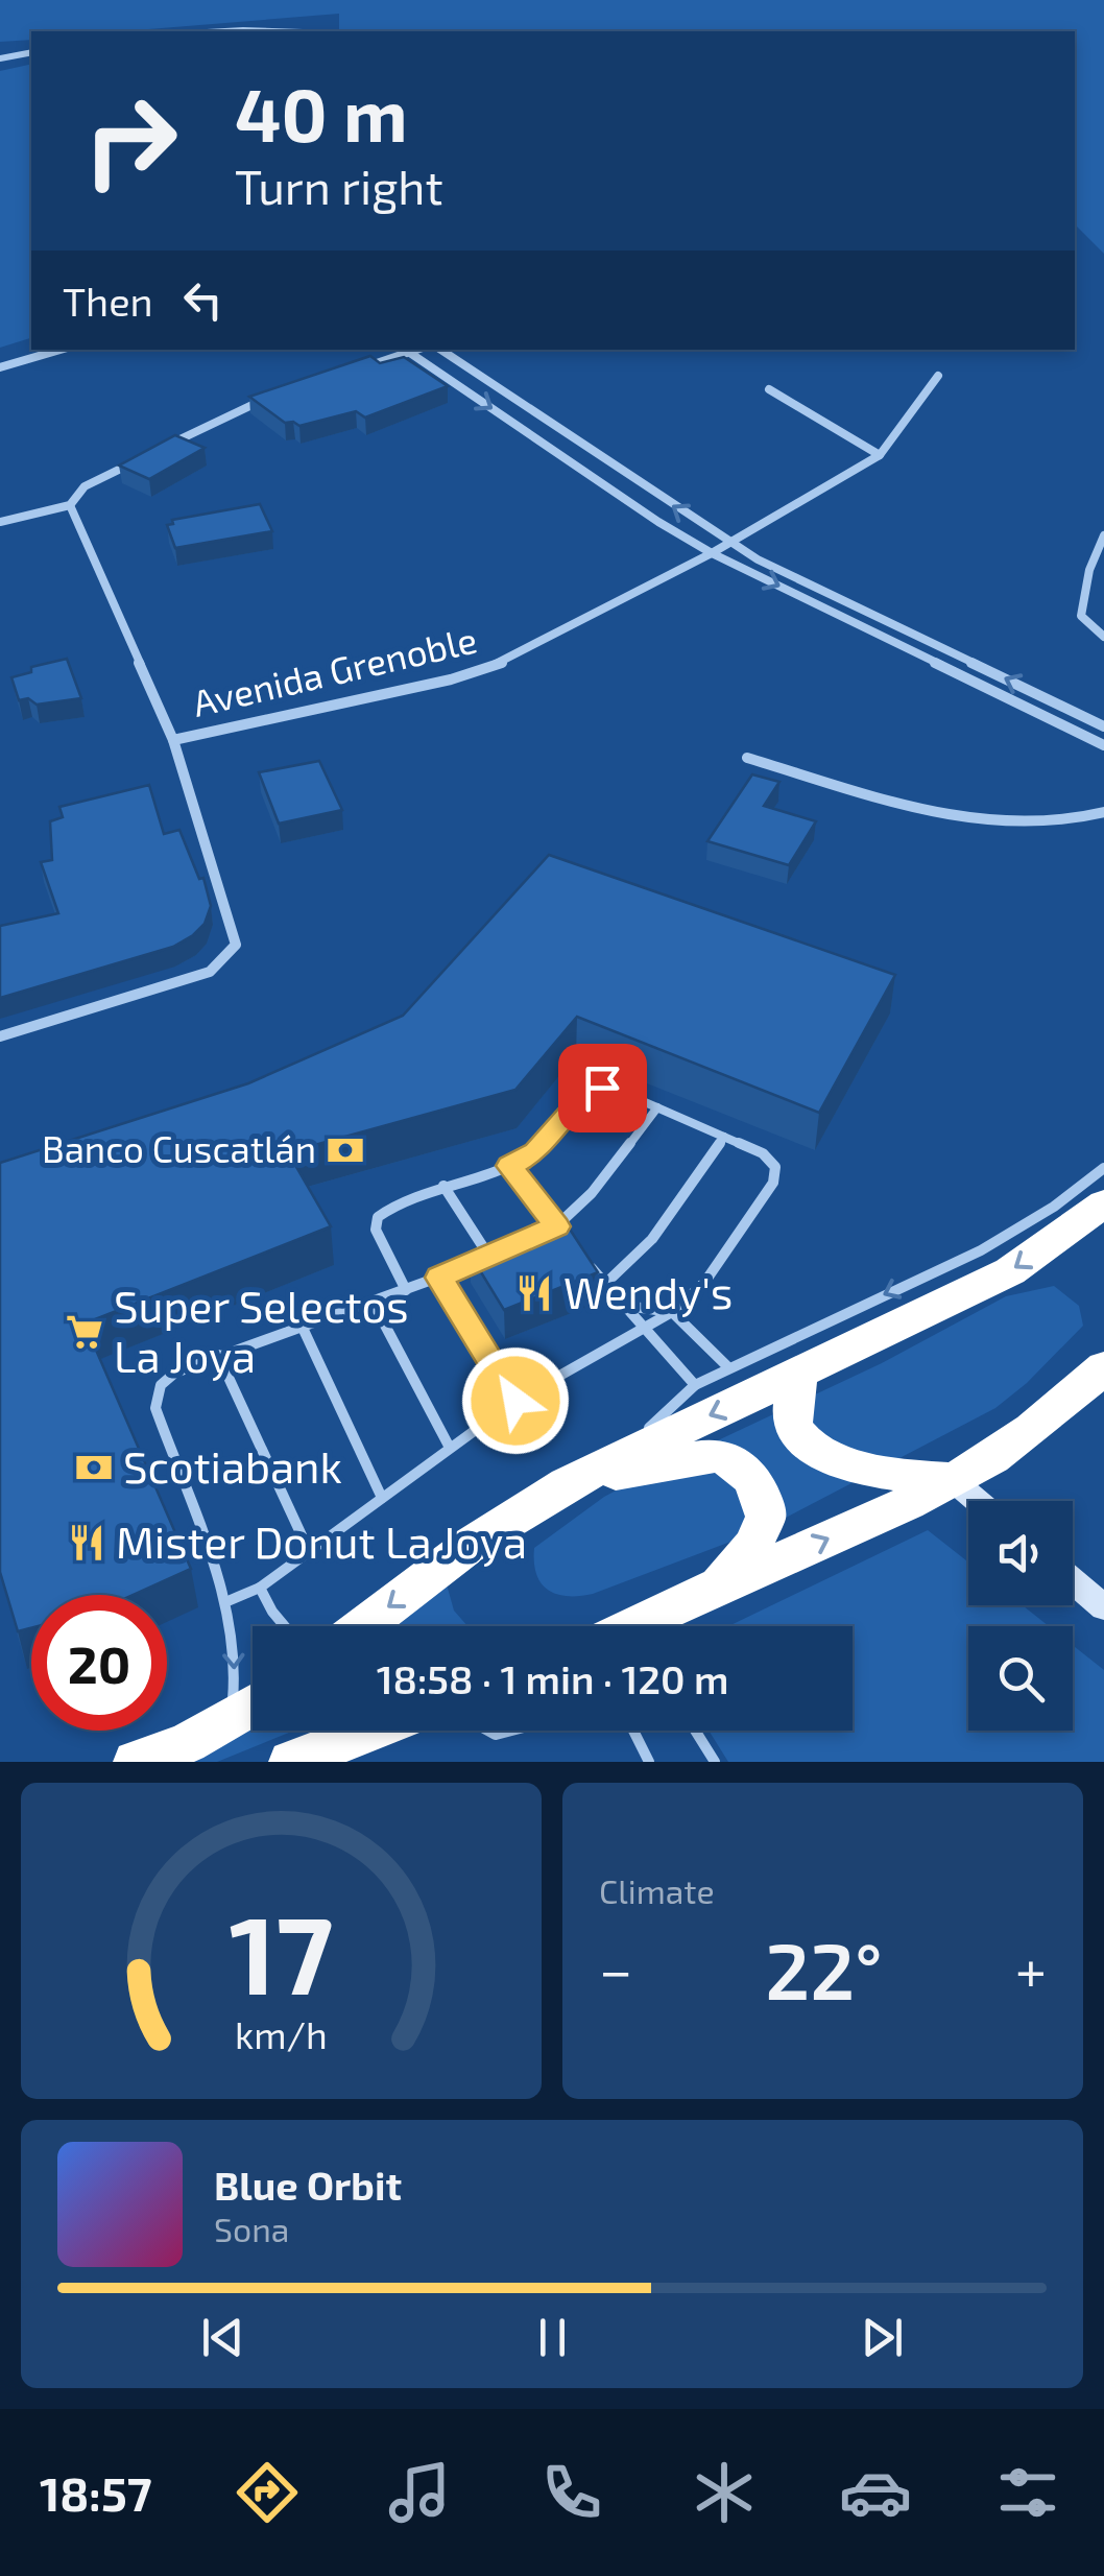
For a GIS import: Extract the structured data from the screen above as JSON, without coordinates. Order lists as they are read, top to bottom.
{
  "streets": {
    "street": ["Avenida Grenoble"]
  },
  "places": {
    "bank": ["Banco Cuscatlán", "Scotiabank"],
    "restaurant": ["Wendy's", "Mister Donut La Joya"],
    "supermarket": ["Super Selectos La Joya"]
  },
  "page": {
    "turn": ["40 m", "Turn right"],
    "then": "Then",
    "limit": "20",
    "trip": "18:58 · 1 min · 120 m",
    "tile": "Climate",
    "heat": ["−", "22°", "+"],
    "song": ["Blue Orbit", "Sona"],
    "tabs": "18:57",
    "gauge": ["17", "km/h"]
  }
}
